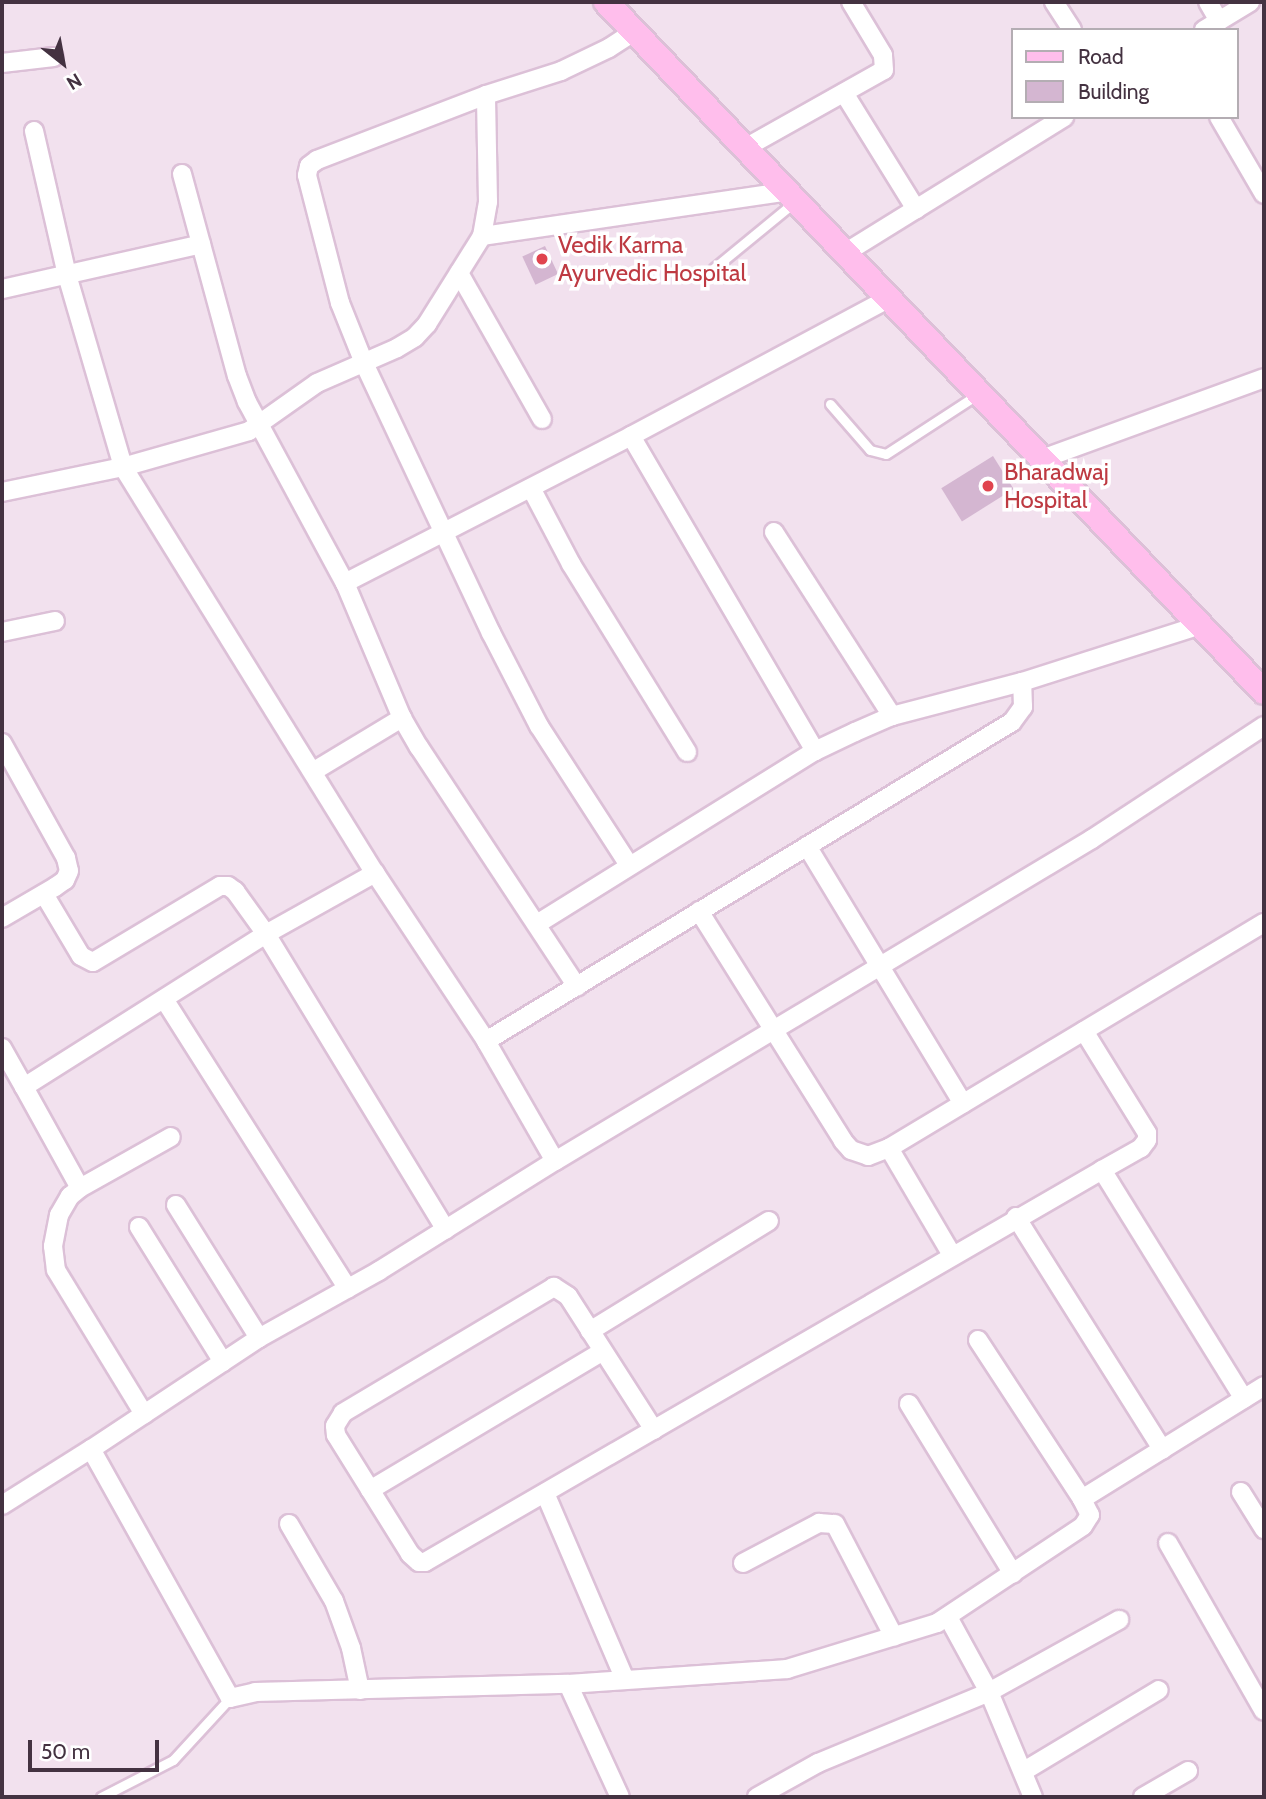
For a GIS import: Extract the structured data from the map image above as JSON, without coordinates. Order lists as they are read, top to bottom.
{
  "places": ["Vedik Karma Ayurvedic Hospital", "Bharadwaj Hospital"],
  "legend": ["Road", "Building"],
  "scale_bar": "50 m",
  "north": "bottom right"
}
